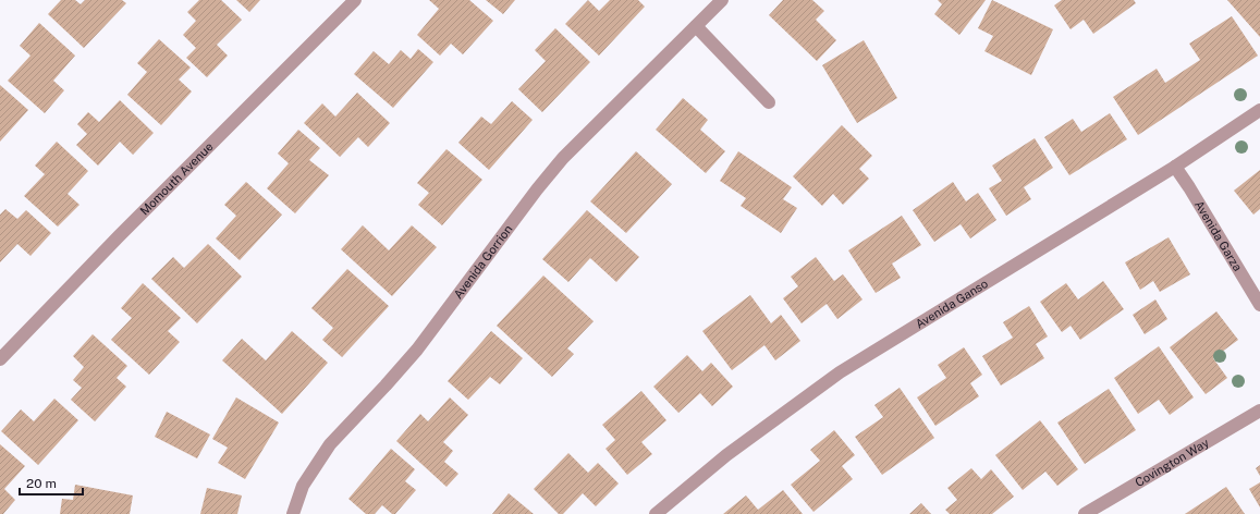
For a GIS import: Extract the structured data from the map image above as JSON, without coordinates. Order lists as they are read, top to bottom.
{
  "streets": {
    "street": [
      "Momouth Avenue",
      "Avenida Garza",
      "Avenida Gorrion",
      "Avenida Ganso",
      "Covington Way"
    ]
  },
  "crossings": [
    ["Avenida Garza", "Avenida Ganso"]
  ],
  "scale_bar": "20 m"
}
